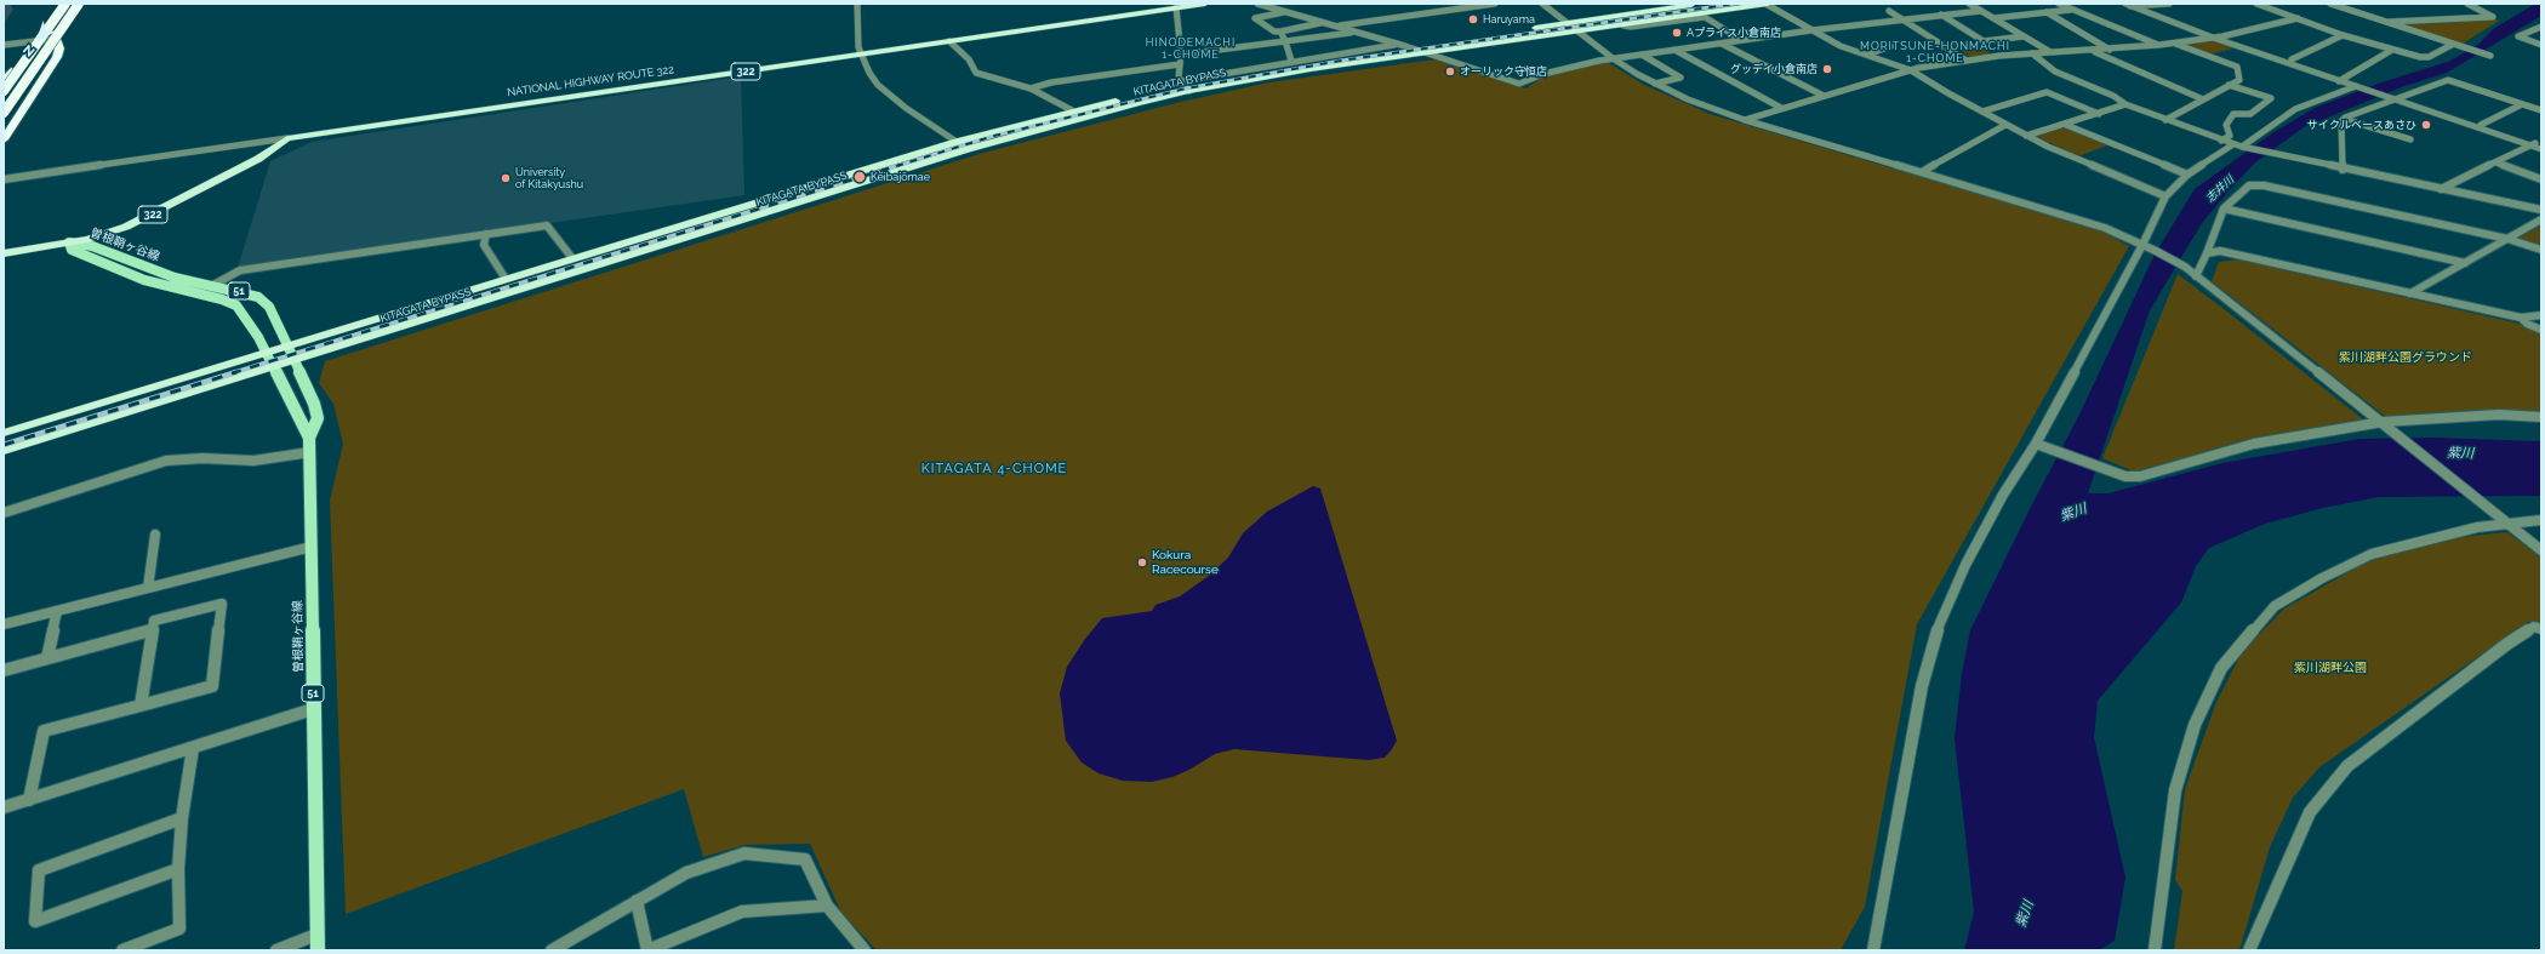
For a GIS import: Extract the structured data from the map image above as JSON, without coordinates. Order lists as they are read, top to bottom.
{
  "streets": {
    "highway": ["322", "NATIONAL HIGHWAY ROUTE 322", "KITAGATA BYPASS"],
    "main road": ["曽根鞘ヶ谷線", "51"]
  },
  "crossings": [
    ["NATIONAL HIGHWAY ROUTE 322", "曽根鞘ヶ谷線"],
    ["KITAGATA BYPASS", "曽根鞘ヶ谷線"]
  ],
  "districts": ["HINODEMACHI 1-CHOME", "MORITSUNE-HONMACHI 1-CHOME", "KITAGATA 4-CHOME"],
  "water": ["志井川", "紫川"],
  "parks": ["紫川湖畔公園グラウンド", "紫川湖畔公園"],
  "places": [
    "Haruyama",
    "Aプライス小倉南店",
    "グッデイ小倉南店",
    "オーリック守恒店",
    "サイクルベースあさひ",
    "Keibajōmae",
    "University of Kitakyushu",
    "Kokura Racecourse"
  ],
  "north": "bottom left"
}
